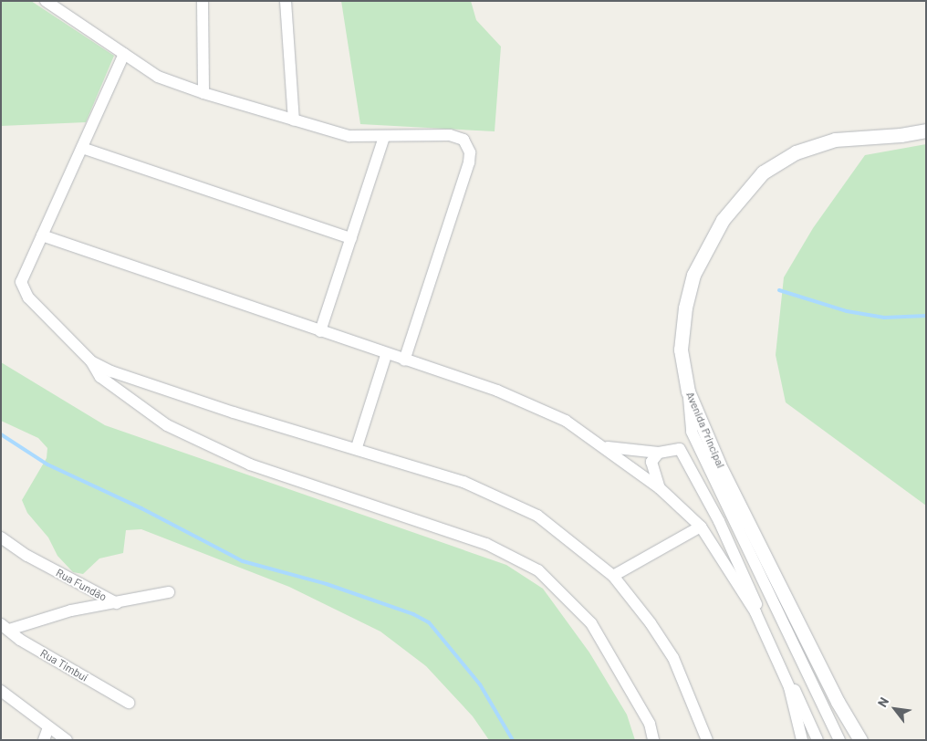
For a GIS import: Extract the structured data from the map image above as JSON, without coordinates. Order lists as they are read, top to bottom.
{
  "streets": {
    "street": ["Avenida Principal", "Rua Fundão", "Rua Timbuí"]
  },
  "north": "top left"
}
